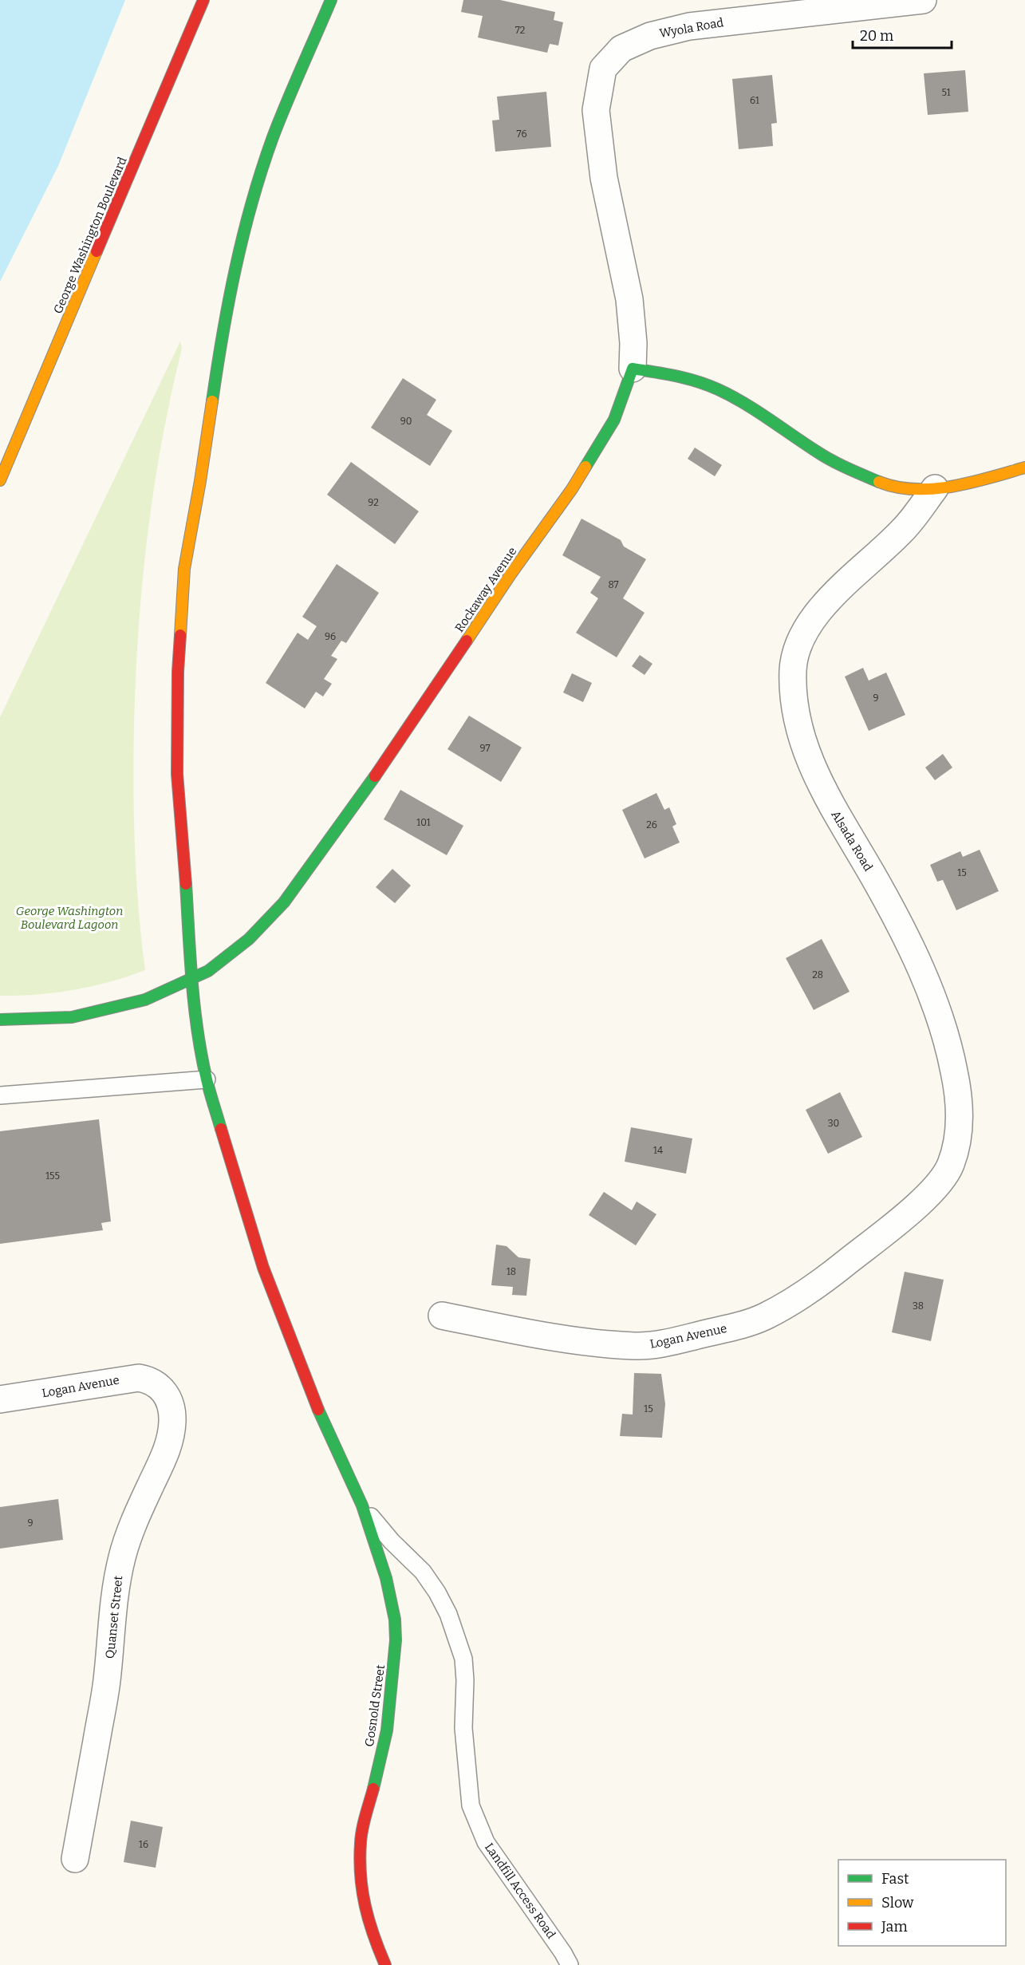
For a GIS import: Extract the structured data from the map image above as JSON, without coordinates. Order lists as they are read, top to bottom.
{
  "streets": {
    "street": [
      "Wyola Road",
      "George Washington Boulevard",
      "Rockaway Avenue",
      "Alsada Road",
      "Logan Avenue",
      "Quanset Street",
      "Gosnold Street"
    ],
    "lane": ["Landfill Access Road"]
  },
  "crossings": [
    ["Wyola Road", "Rockaway Avenue"],
    ["Rockaway Avenue", "Gosnold Street"],
    ["Alsada Road", "Logan Avenue"],
    ["Logan Avenue", "Quanset Street"],
    ["Gosnold Street", "Landfill Access Road"]
  ],
  "parks": ["George Washington Boulevard Lagoon"],
  "house_numbers": [
    "72",
    "51",
    "61",
    "76",
    "90",
    "92",
    "87",
    "96",
    "9",
    "97",
    "101",
    "26",
    "15",
    "28",
    "30",
    "14",
    "155",
    "18",
    "38",
    "15",
    "9",
    "16"
  ],
  "legend": ["Fast", "Slow", "Jam"],
  "scale_bar": "20 m"
}
